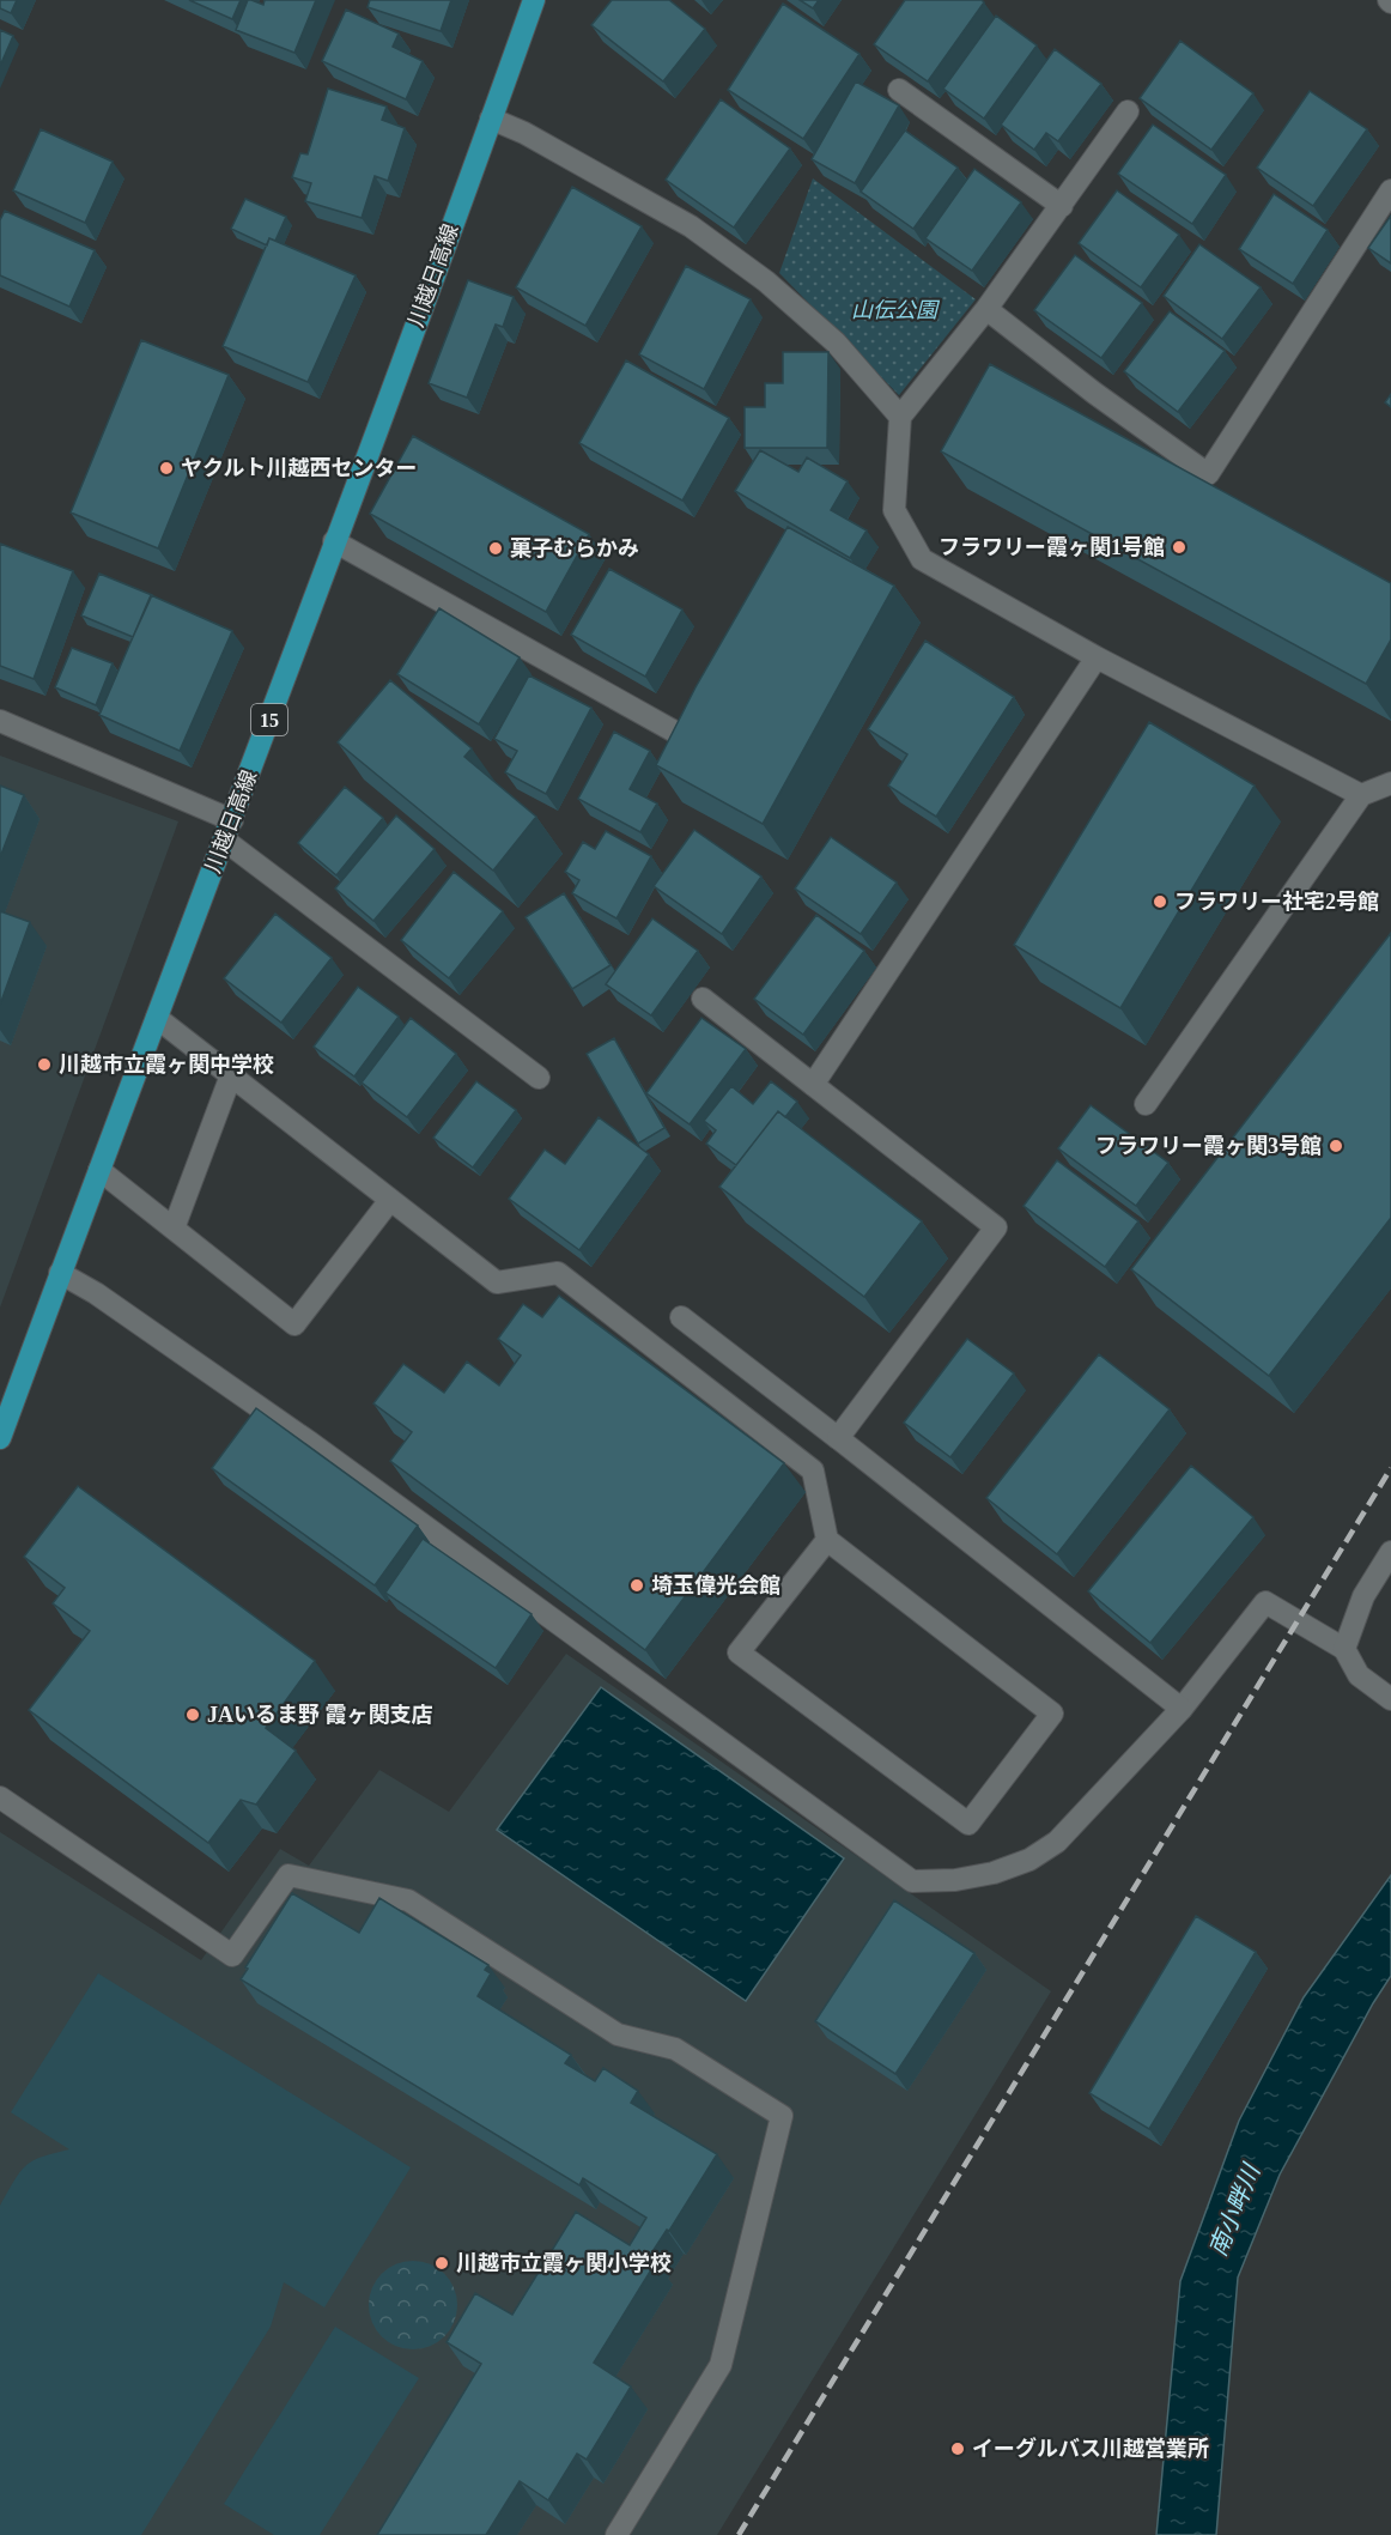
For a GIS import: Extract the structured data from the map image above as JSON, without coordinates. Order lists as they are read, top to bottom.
{
  "streets": {
    "main road": ["川越日高線", "15"]
  },
  "water": ["南小畔川"],
  "parks": ["山伝公園"],
  "places": [
    "ヤクルト川越西センター",
    "フラワリー霞ヶ関1号館",
    "菓子むらかみ",
    "フラワリー社宅2号館",
    "川越市立霞ヶ関中学校",
    "フラワリー霞ヶ関3号館",
    "埼玉偉光会館",
    "JAいるま野 霞ヶ関支店",
    "川越市立霞ヶ関小学校",
    "イーグルバス川越営業所"
  ]
}
